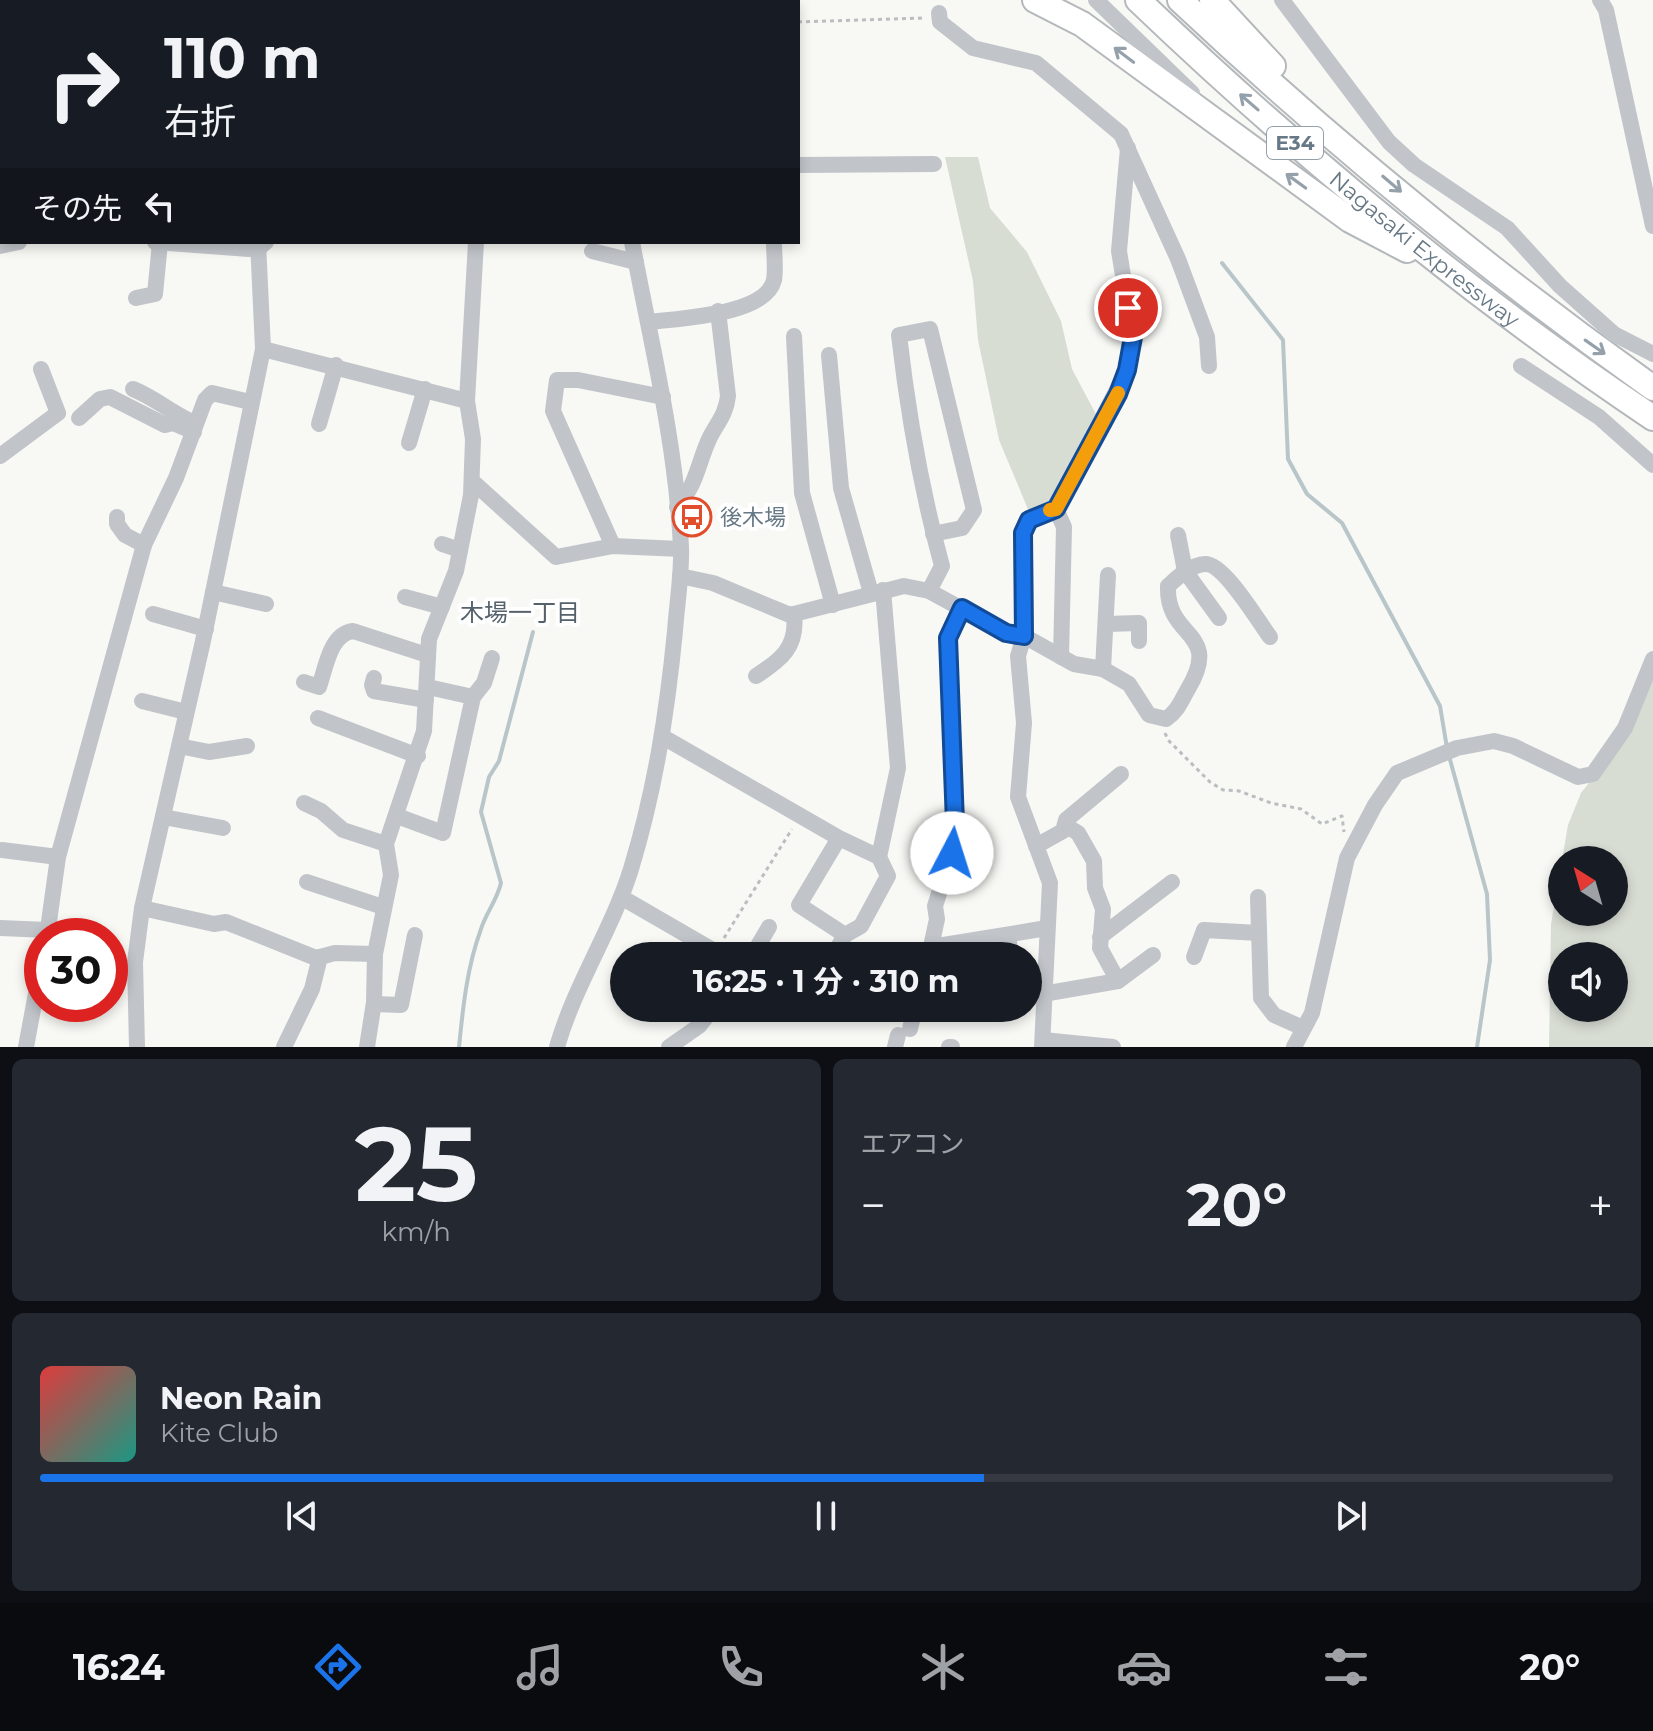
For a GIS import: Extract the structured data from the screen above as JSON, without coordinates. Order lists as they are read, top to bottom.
{
  "streets": {
    "highway": ["E34", "Nagasaki Expressway"]
  },
  "districts": ["木場一丁目"],
  "places": {
    "bus stop": ["後木場"]
  },
  "north": "top left",
  "page": {
    "turn": ["110 m", "右折"],
    "then": "その先",
    "limit": "30",
    "trip": "16:25 · 1 分 · 310 m",
    "tile": [
      ["25", "km/h"],
      "エアコン"
    ],
    "heat": ["−", "20°", "+"],
    "song": ["Neon Rain", "Kite Club"],
    "tabs": ["16:24", "20°"]
  }
}
